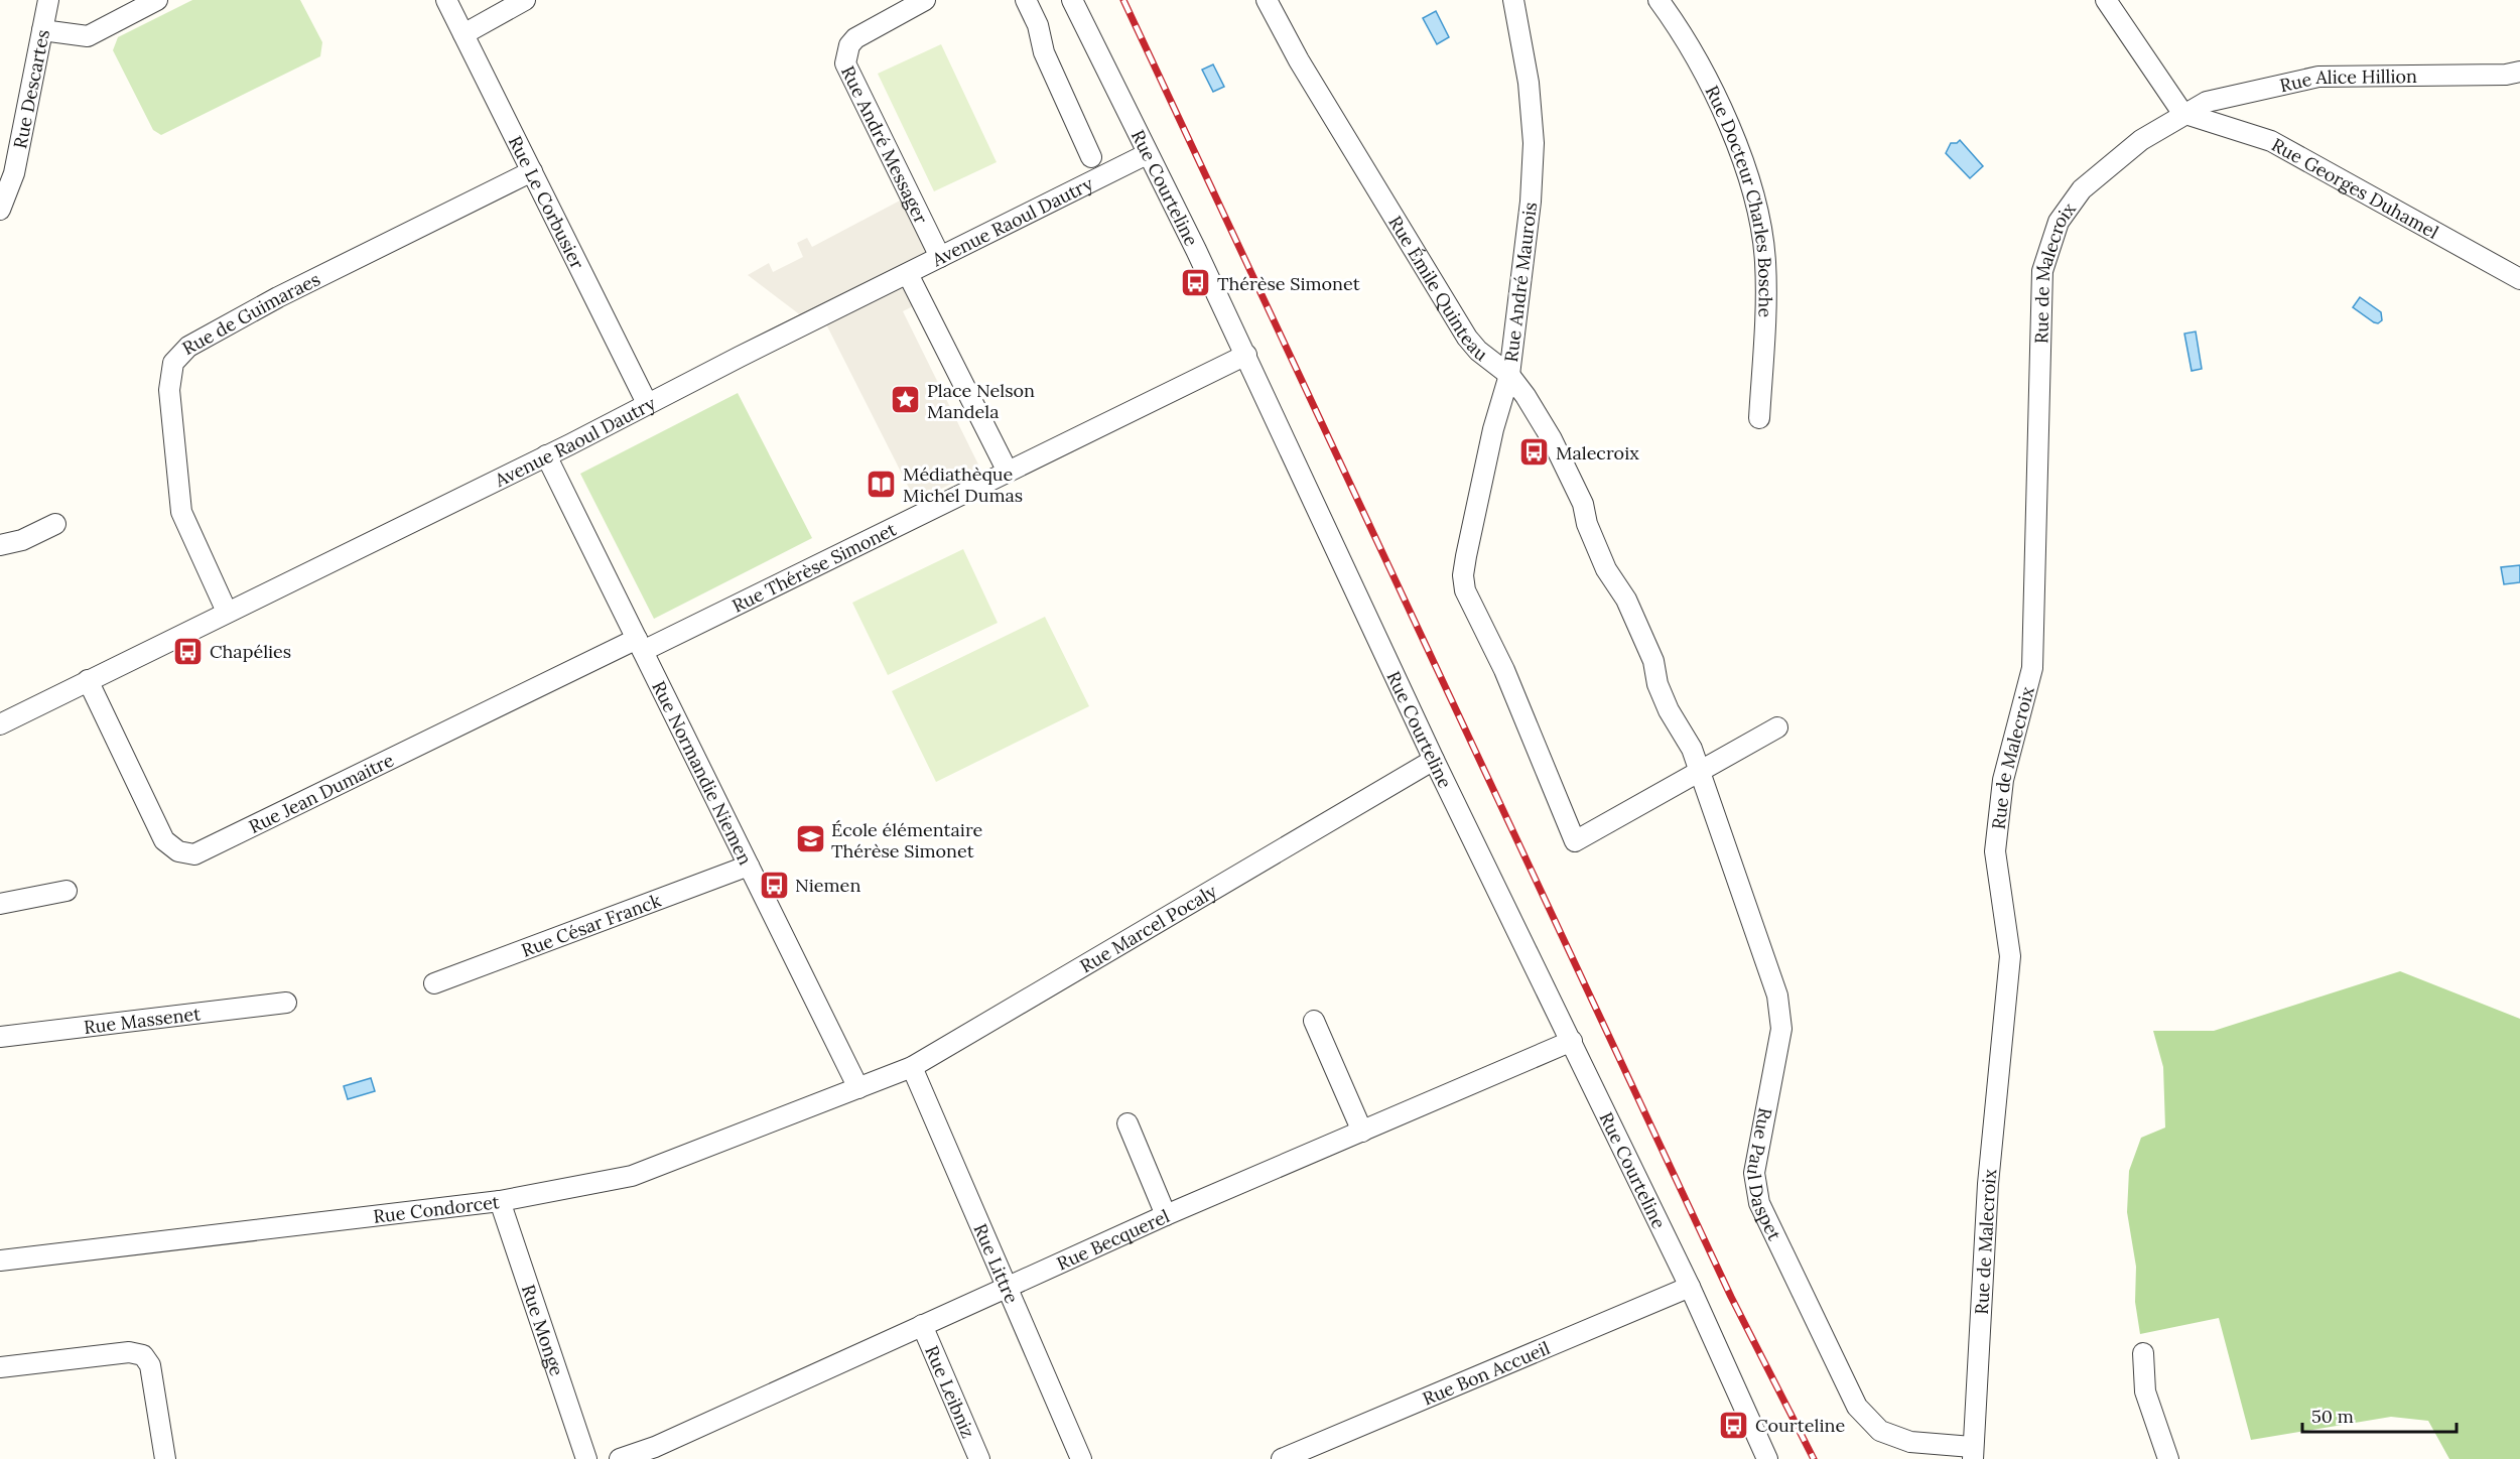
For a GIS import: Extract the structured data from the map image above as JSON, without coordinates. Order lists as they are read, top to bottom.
{
  "streets": {
    "street": [
      "Rue Alice Hillion",
      "Rue Descartes",
      "Rue André Messager",
      "Rue Courteline",
      "Rue Georges Duhamel",
      "Rue Le Corbusier",
      "Rue Docteur Charles Bosche",
      "Avenue Raoul Dautry",
      "Rue de Malecroix",
      "Rue André Maurois",
      "Rue Émile Quinteau",
      "Rue de Guimaraes",
      "Rue Thérèse Simonet",
      "Rue Normandie Niemen",
      "Rue Jean Dumaitre",
      "Rue César Franck",
      "Rue Marcel Pocaly",
      "Rue Massenet",
      "Rue Paul Daspet",
      "Rue Condorcet",
      "Rue Becquerel",
      "Rue Littre",
      "Rue Monge",
      "Rue Bon Accueil",
      "Rue Leibniz"
    ]
  },
  "crossings": [
    ["Rue Alice Hillion", "Rue Georges Duhamel"],
    ["Rue Alice Hillion", "Rue de Malecroix"],
    ["Rue André Messager", "Avenue Raoul Dautry"],
    ["Rue Courteline", "Avenue Raoul Dautry"],
    ["Rue Courteline", "Rue Thérèse Simonet"],
    ["Rue Courteline", "Rue Marcel Pocaly"],
    ["Rue Courteline", "Rue Becquerel"],
    ["Rue Courteline", "Rue Bon Accueil"],
    ["Rue Georges Duhamel", "Rue de Malecroix"],
    ["Rue Le Corbusier", "Avenue Raoul Dautry"],
    ["Rue Le Corbusier", "Rue de Guimaraes"],
    ["Avenue Raoul Dautry", "Rue de Guimaraes"],
    ["Avenue Raoul Dautry", "Rue Normandie Niemen"],
    ["Avenue Raoul Dautry", "Rue Jean Dumaitre"],
    ["Rue de Malecroix", "Rue Paul Daspet"],
    ["Rue André Maurois", "Rue Émile Quinteau"],
    ["Rue André Maurois", "Rue Paul Daspet"],
    ["Rue Thérèse Simonet", "Rue Normandie Niemen"],
    ["Rue Thérèse Simonet", "Rue Jean Dumaitre"],
    ["Rue Normandie Niemen", "Rue Jean Dumaitre"],
    ["Rue Normandie Niemen", "Rue César Franck"],
    ["Rue Normandie Niemen", "Rue Marcel Pocaly"],
    ["Rue Normandie Niemen", "Rue Condorcet"],
    ["Rue Marcel Pocaly", "Rue Condorcet"],
    ["Rue Marcel Pocaly", "Rue Littre"],
    ["Rue Condorcet", "Rue Monge"],
    ["Rue Becquerel", "Rue Littre"],
    ["Rue Becquerel", "Rue Leibniz"]
  ],
  "places": {
    "bus stop": [
      "Thérèse Simonet",
      "Malecroix",
      "Chapélies",
      "Niemen",
      "Courteline"
    ],
    "place": ["Place Nelson Mandela"],
    "library": ["Médiathèque Michel Dumas"],
    "school or university": ["École élémentaire Thérèse Simonet"]
  },
  "scale_bar": "50 m"
}
